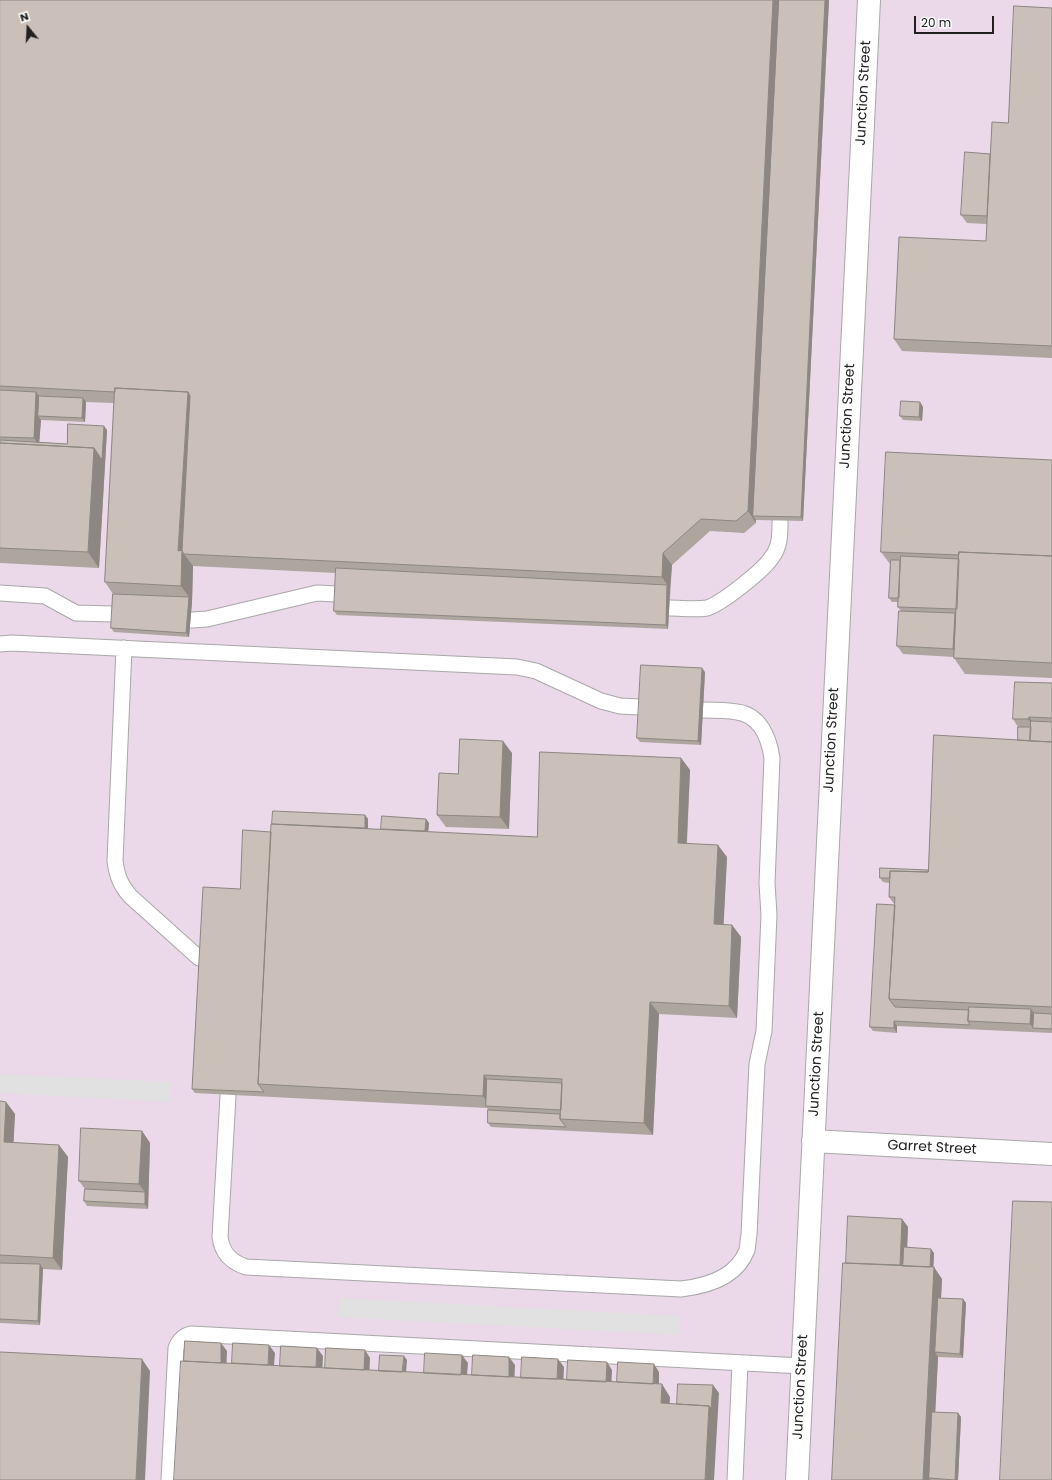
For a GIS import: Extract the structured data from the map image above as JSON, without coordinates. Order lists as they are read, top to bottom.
{
  "streets": {
    "street": ["Junction Street", "Garret Street"]
  },
  "crossings": [
    ["Junction Street", "Garret Street"]
  ],
  "scale_bar": "20 m",
  "north": "top"
}
